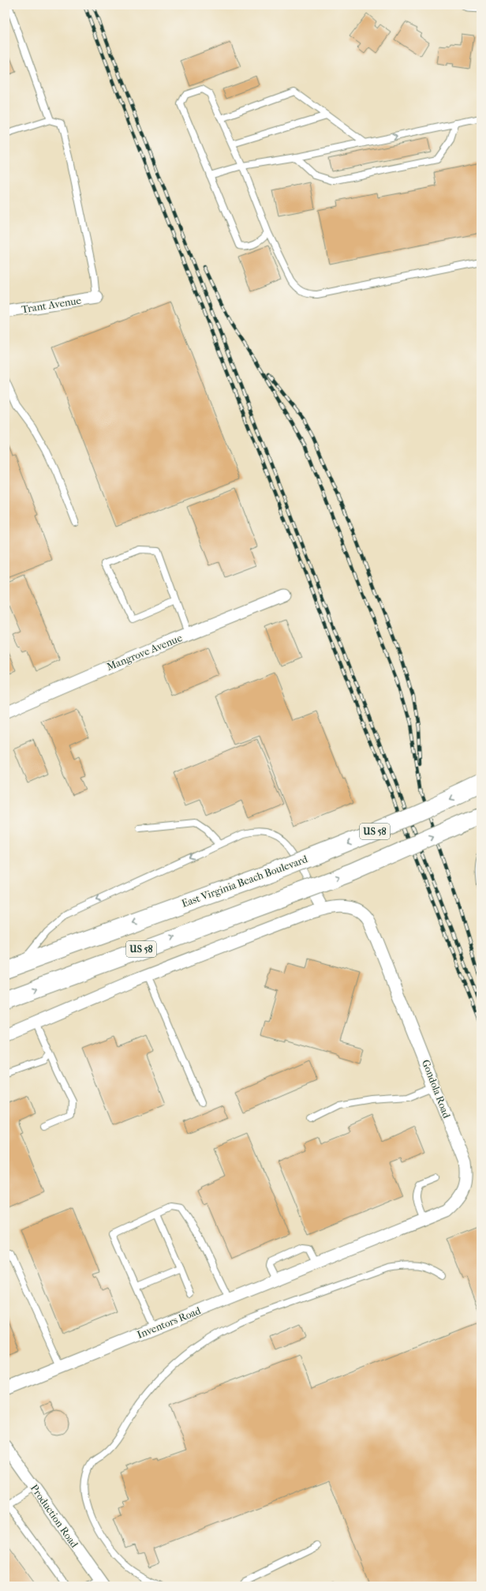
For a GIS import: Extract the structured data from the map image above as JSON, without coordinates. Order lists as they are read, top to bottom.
{
  "streets": {
    "main road": ["US 58", "East Virginia Beach Boulevard"],
    "street": [
      "Trant Avenue",
      "Mangrove Avenue",
      "Gondola Road",
      "Inventors Road",
      "Production Road"
    ]
  },
  "crossings": [
    ["Gondola Road", "Inventors Road"]
  ]
}
